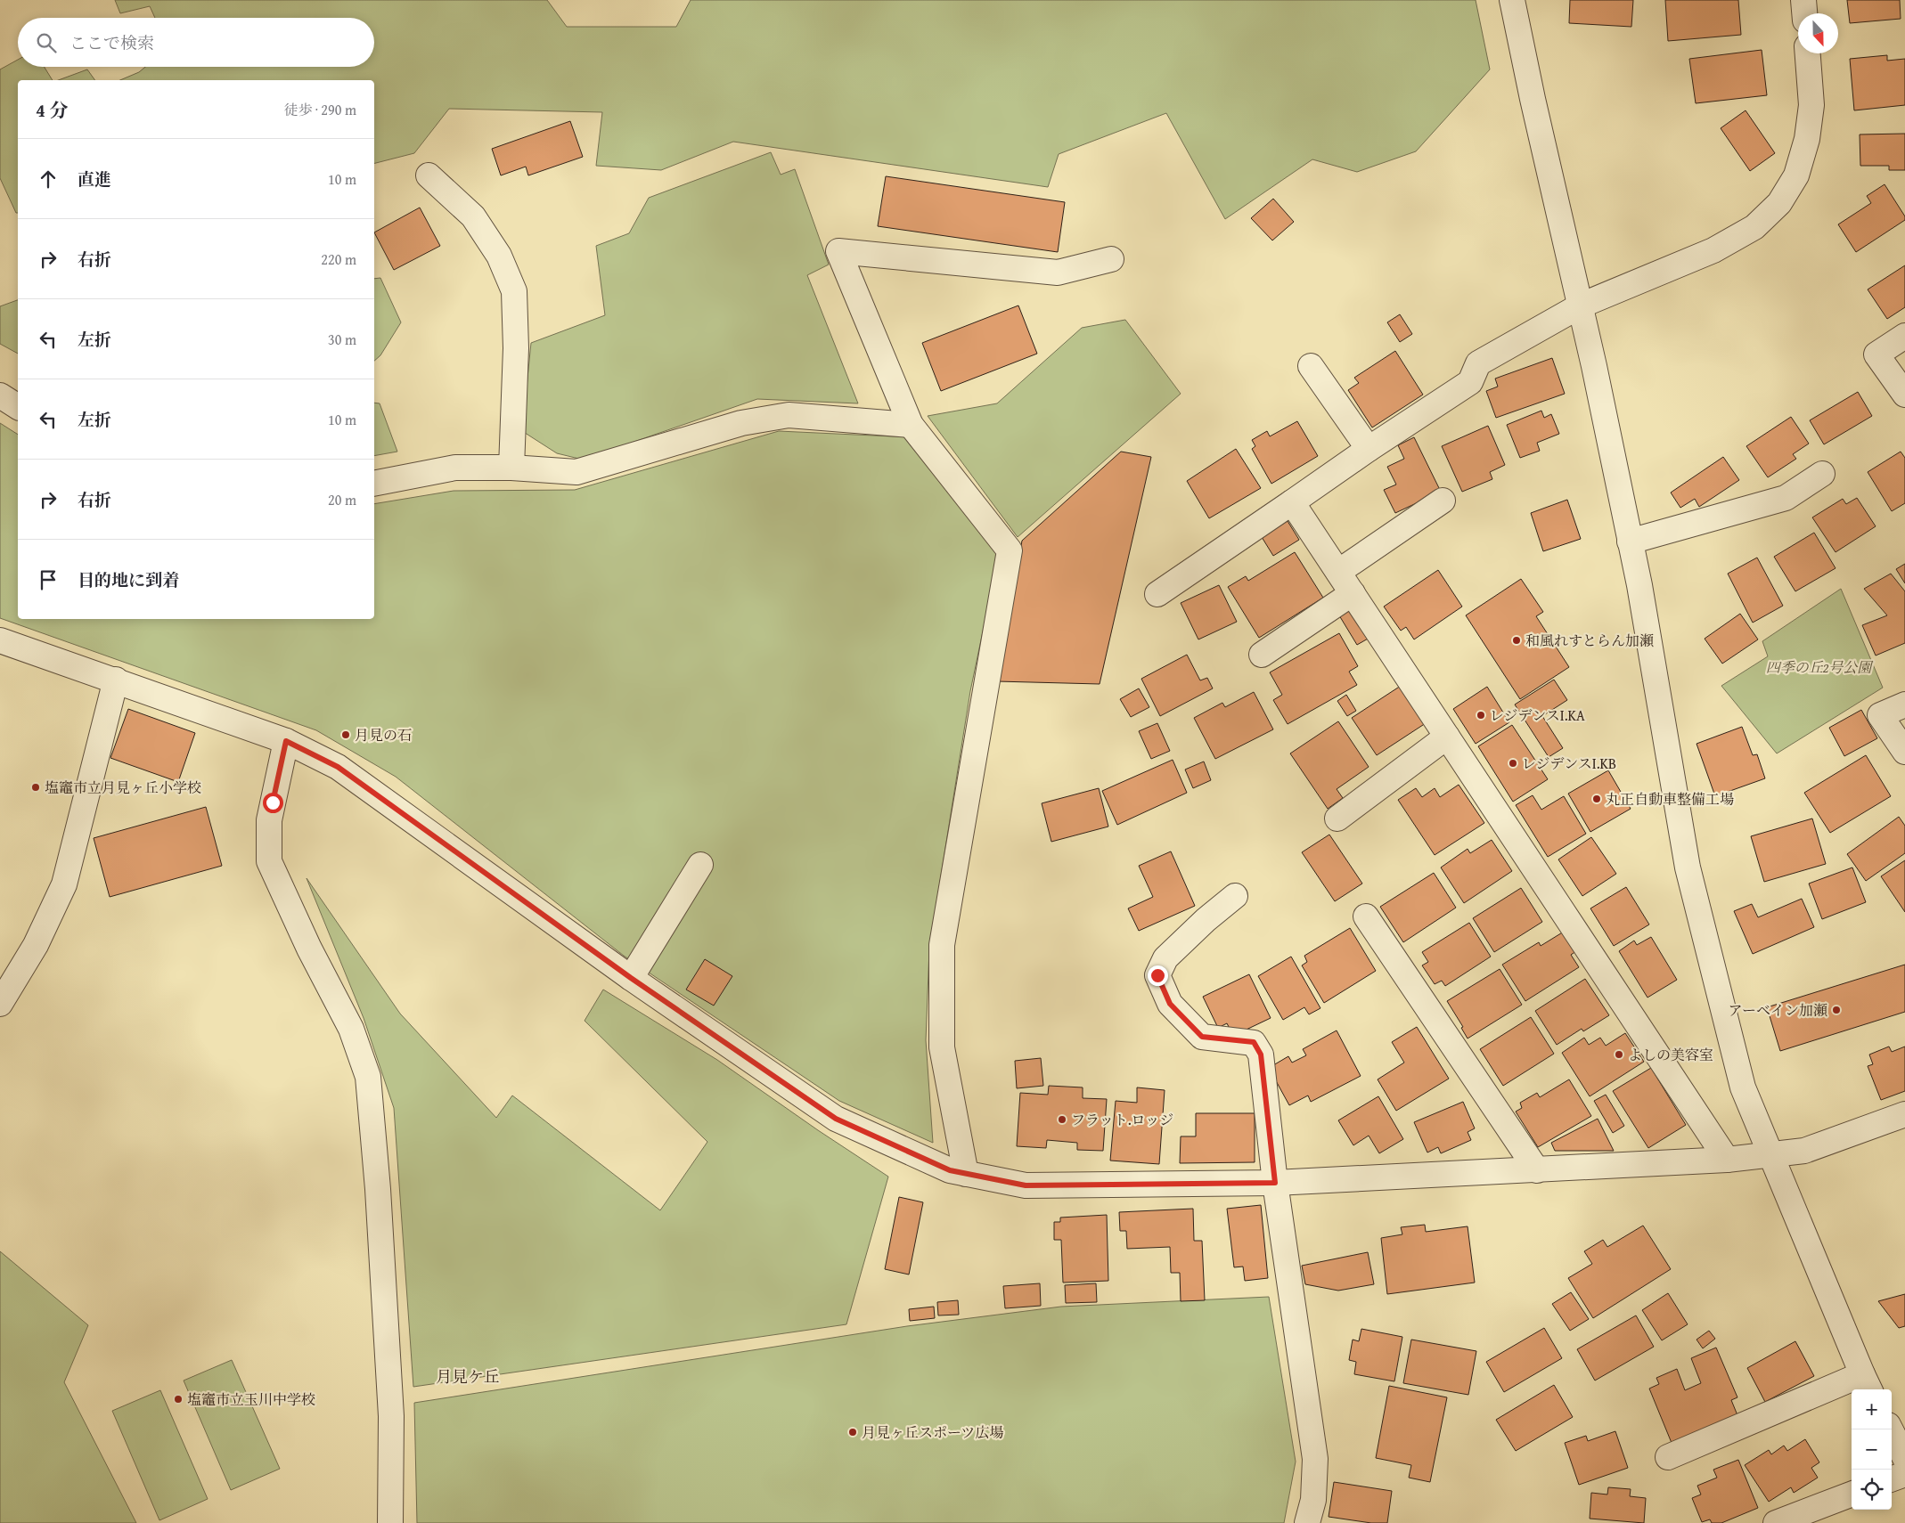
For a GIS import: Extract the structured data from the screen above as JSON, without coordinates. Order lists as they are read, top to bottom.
{
  "districts": ["月見ケ丘"],
  "parks": ["四季の丘2号公園"],
  "places": [
    "和風れすとらん加瀬",
    "レジデンスI.KA",
    "月見の石",
    "レジデンスI.KB",
    "塩竈市立月見ヶ丘小学校",
    "丸正自動車整備工場",
    "アーベイン加瀬",
    "よしの美容室",
    "フラット.ロッジ",
    "塩竈市立玉川中学校",
    "月見ヶ丘スポーツ広場"
  ],
  "north": "bottom",
  "page": {
    "search": "ここで検索",
    "heading": ["4 分", "徒歩 · 290 m"],
    "list": [
      ["直進", "10 m"],
      ["右折", "220 m"],
      ["左折", "30 m"],
      ["左折", "10 m"],
      ["右折", "20 m"],
      "目的地に到着"
    ],
    "map_buttons": ["+", "−"]
  }
}
